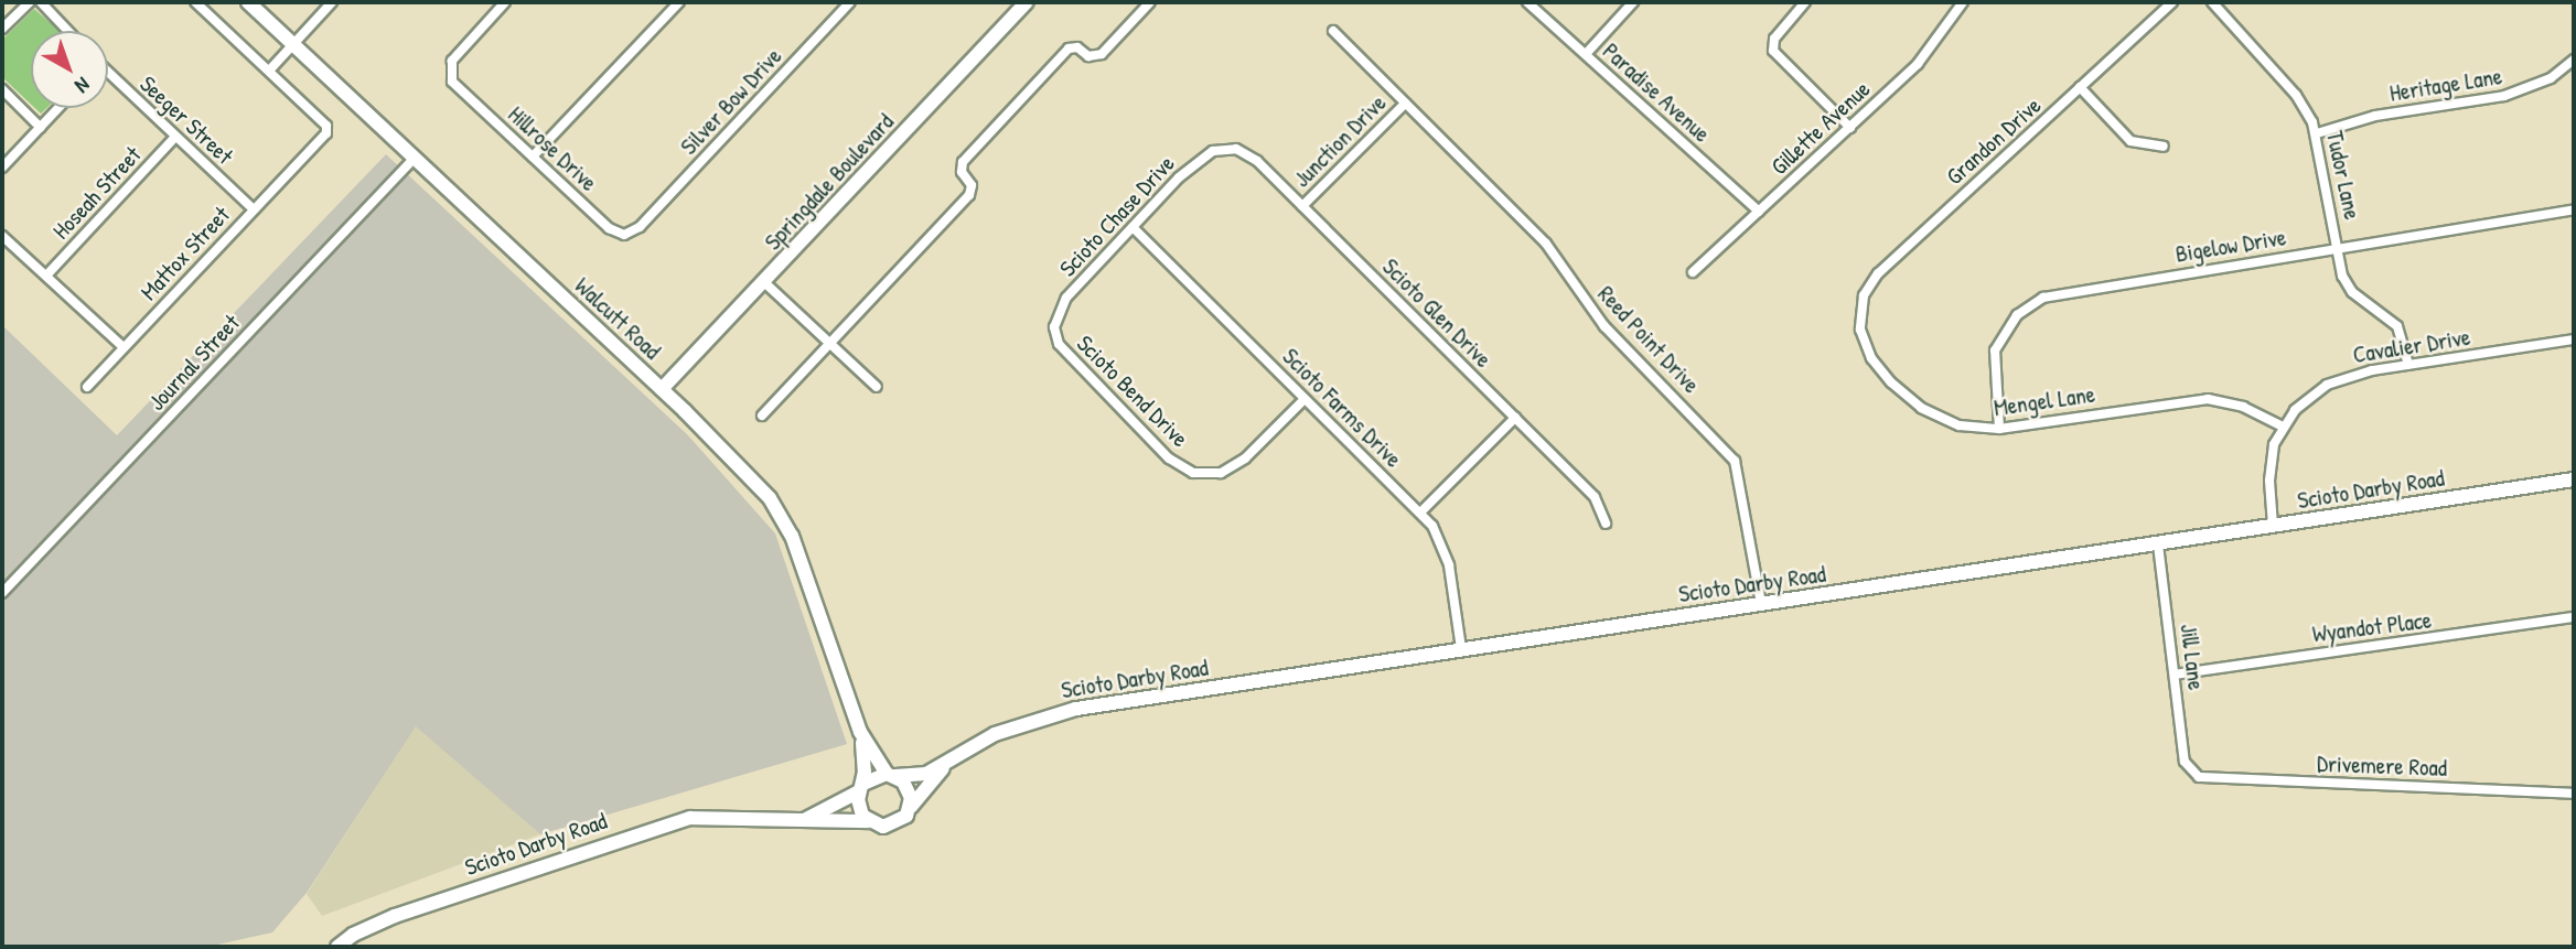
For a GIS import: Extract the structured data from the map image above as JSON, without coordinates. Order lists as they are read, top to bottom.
{
  "streets": {
    "main road": ["Springdale Boulevard", "Walcutt Road", "Scioto Darby Road"],
    "street": [
      "Heritage Lane",
      "Paradise Avenue",
      "Silver Bow Drive",
      "Seeger Street",
      "Gillette Avenue",
      "Junction Drive",
      "Grandon Drive",
      "Hillrose Drive",
      "Tudor Lane",
      "Hoseah Street",
      "Scioto Chase Drive",
      "Bigelow Drive",
      "Mattox Street",
      "Scioto Glen Drive",
      "Reed Point Drive",
      "Cavalier Drive",
      "Journal Street",
      "Scioto Bend Drive",
      "Mengel Lane",
      "Scioto Farms Drive",
      "Wyandot Place",
      "Jill Lane",
      "Drivemere Road"
    ]
  },
  "crossings": [
    ["Heritage Lane", "Tudor Lane"],
    ["Paradise Avenue", "Gillette Avenue"],
    ["Silver Bow Drive", "Hillrose Drive"],
    ["Seeger Street", "Hoseah Street"],
    ["Seeger Street", "Mattox Street"],
    ["Junction Drive", "Scioto Glen Drive"],
    ["Junction Drive", "Reed Point Drive"],
    ["Grandon Drive", "Mengel Lane"],
    ["Tudor Lane", "Bigelow Drive"],
    ["Tudor Lane", "Cavalier Drive"],
    ["Springdale Boulevard", "Walcutt Road"],
    ["Scioto Chase Drive", "Scioto Glen Drive"],
    ["Scioto Chase Drive", "Scioto Bend Drive"],
    ["Scioto Chase Drive", "Scioto Farms Drive"],
    ["Bigelow Drive", "Mengel Lane"],
    ["Walcutt Road", "Journal Street"],
    ["Walcutt Road", "Scioto Darby Road"],
    ["Reed Point Drive", "Scioto Darby Road"],
    ["Cavalier Drive", "Mengel Lane"],
    ["Cavalier Drive", "Scioto Darby Road"],
    ["Scioto Bend Drive", "Scioto Farms Drive"],
    ["Scioto Farms Drive", "Scioto Darby Road"],
    ["Scioto Darby Road", "Jill Lane"],
    ["Wyandot Place", "Jill Lane"],
    ["Jill Lane", "Drivemere Road"]
  ],
  "north": "bottom right"
}
